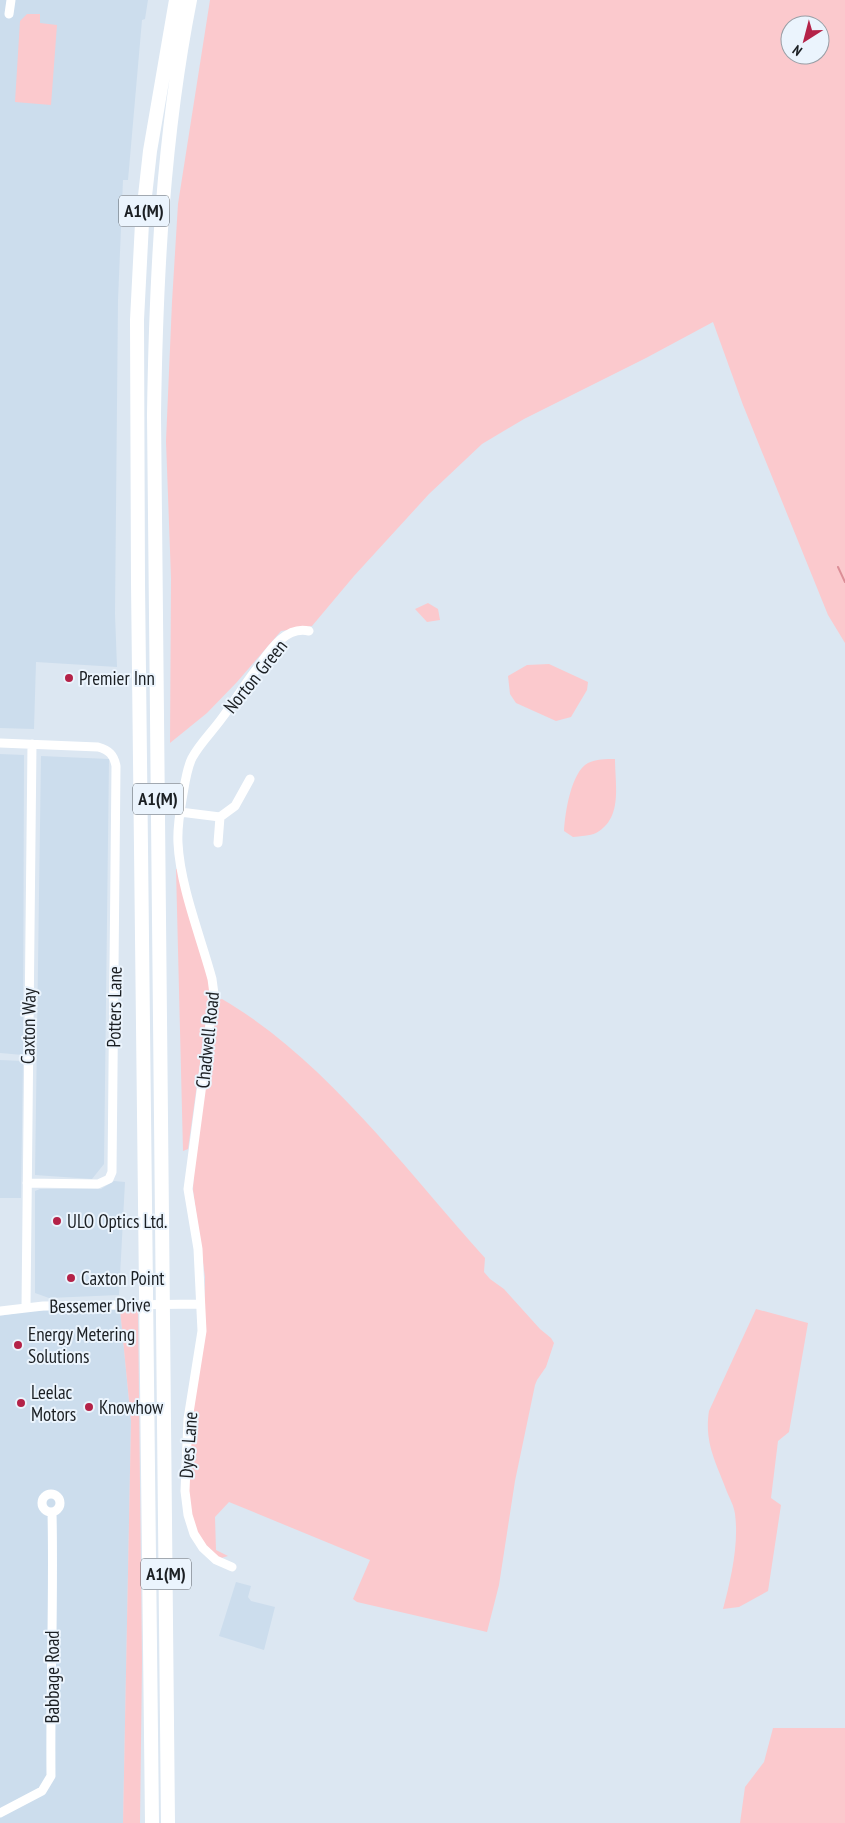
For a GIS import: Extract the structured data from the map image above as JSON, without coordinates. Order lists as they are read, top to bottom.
{
  "streets": {
    "highway": ["A1(M)"],
    "street": [
      "Norton Green",
      "Potters Lane",
      "Caxton Way",
      "Chadwell Road",
      "Bessemer Drive",
      "Dyes Lane",
      "Babbage Road"
    ]
  },
  "crossings": [
    ["Norton Green", "Chadwell Road"],
    ["Potters Lane", "Caxton Way"],
    ["Caxton Way", "Bessemer Drive"],
    ["Chadwell Road", "Bessemer Drive"],
    ["Chadwell Road", "Dyes Lane"],
    ["Bessemer Drive", "Dyes Lane"]
  ],
  "places": [
    "Premier Inn",
    "ULO Optics Ltd.",
    "Caxton Point",
    "Energy Metering Solutions",
    "Leelac Motors",
    "Knowhow"
  ],
  "north": "bottom left"
}
